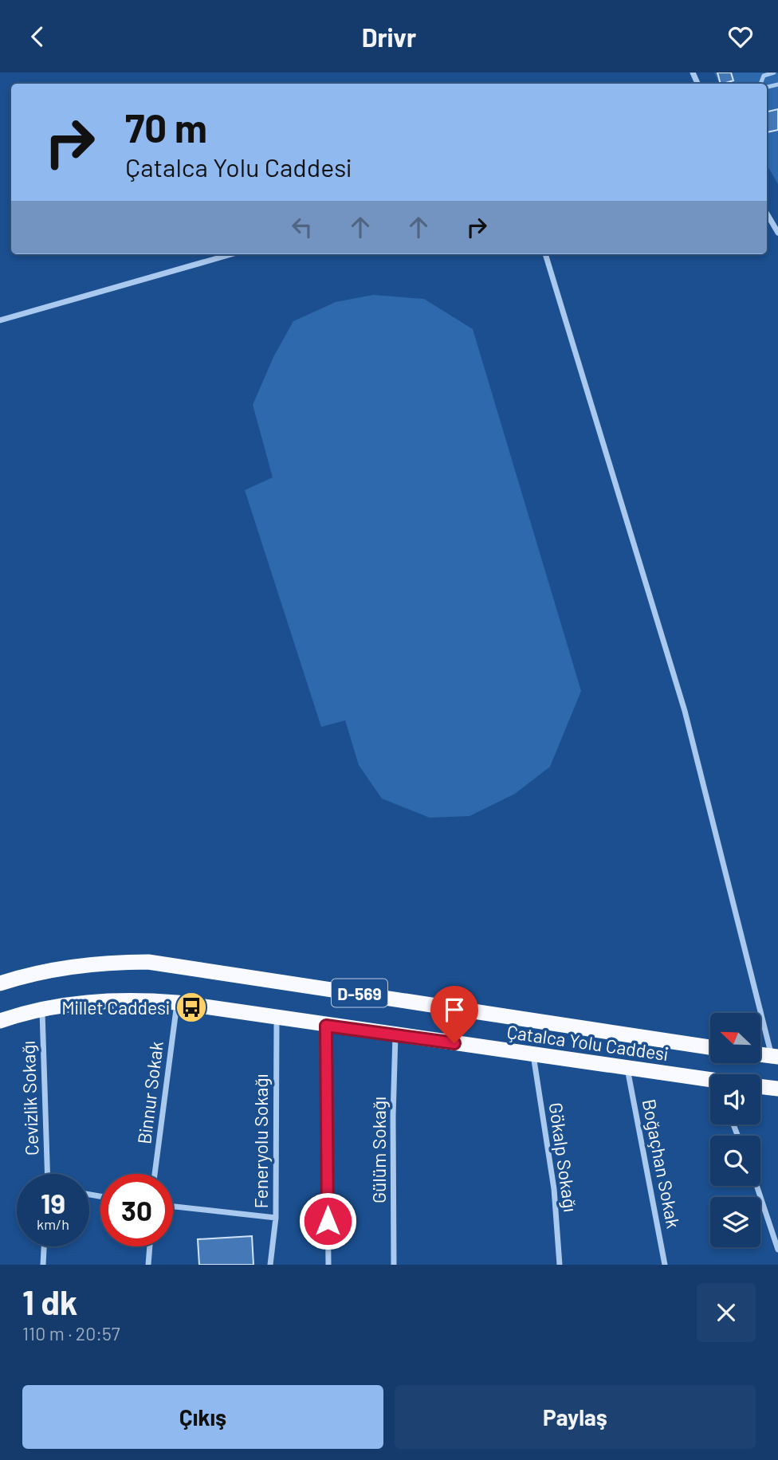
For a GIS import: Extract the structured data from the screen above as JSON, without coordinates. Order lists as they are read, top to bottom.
{
  "streets": {
    "highway": ["D-569", "Çatalca Yolu Caddesi"],
    "street": [
      "Binnur Sokak",
      "Cevizlik Sokağı",
      "Feneryolu Sokağı",
      "Gülüm Sokağı",
      "Gökalp Sokağı",
      "Boğaçhan Sokak"
    ]
  },
  "crossings": [
    ["Çatalca Yolu Caddesi", "Binnur Sokak"],
    ["Çatalca Yolu Caddesi", "Cevizlik Sokağı"],
    ["Çatalca Yolu Caddesi", "Feneryolu Sokağı"],
    ["Çatalca Yolu Caddesi", "Gülüm Sokağı"],
    ["Çatalca Yolu Caddesi", "Gökalp Sokağı"],
    ["Çatalca Yolu Caddesi", "Boğaçhan Sokak"]
  ],
  "places": {
    "bus stop": ["Millet Caddesi"]
  },
  "north": "top left",
  "page": {
    "header": "Drivr",
    "turn": ["70 m", "Çatalca Yolu Caddesi"],
    "speed": "19 km/h",
    "limit": "30",
    "heading": ["1 dk", "110 m · 20:57"],
    "buttons": ["Çıkış", "Paylaş"]
  }
}
